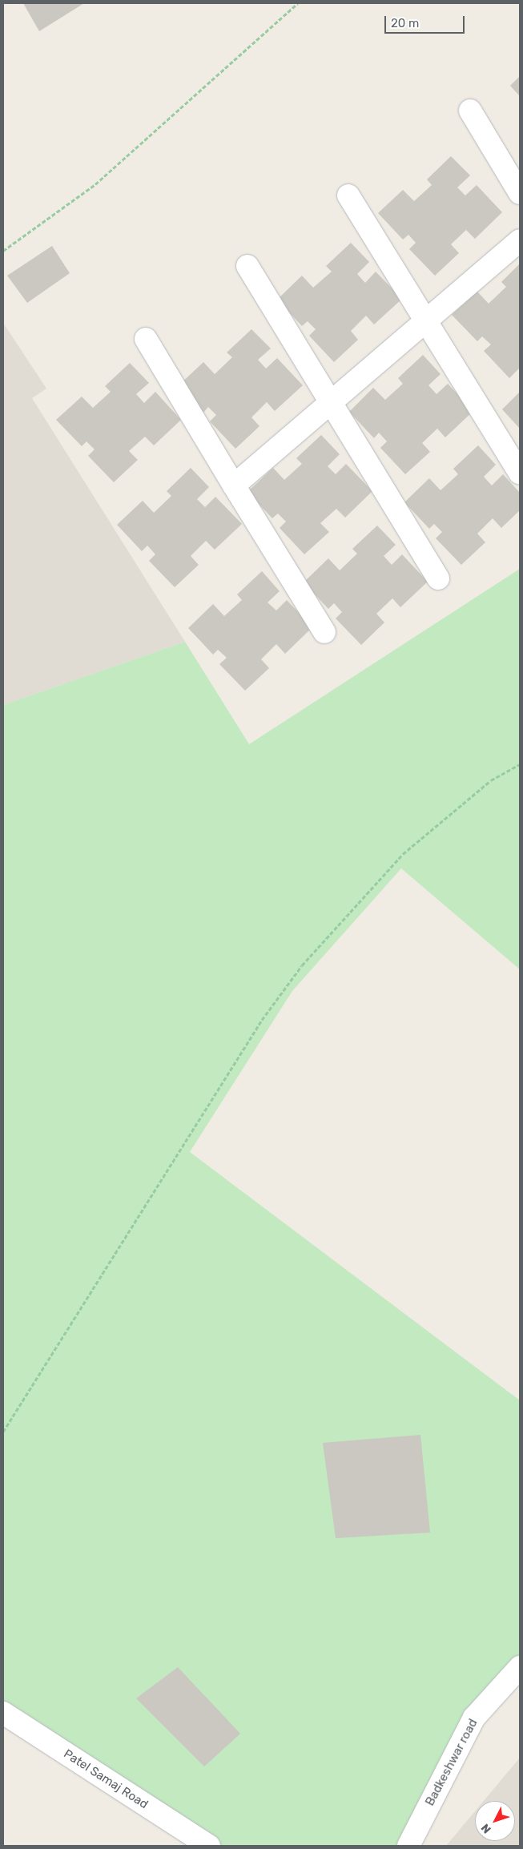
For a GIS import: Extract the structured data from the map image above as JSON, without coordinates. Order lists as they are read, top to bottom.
{
  "streets": {
    "street": ["Badkeshwar road", "Patel Samaj Road"]
  },
  "scale_bar": "20 m",
  "north": "bottom left"
}
